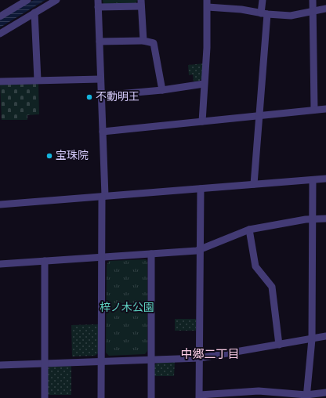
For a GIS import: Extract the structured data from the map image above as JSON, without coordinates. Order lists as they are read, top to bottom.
{
  "districts": ["中郷二丁目"],
  "parks": ["梓ノ木公園"],
  "places": ["不動明王", "宝珠院"]
}
